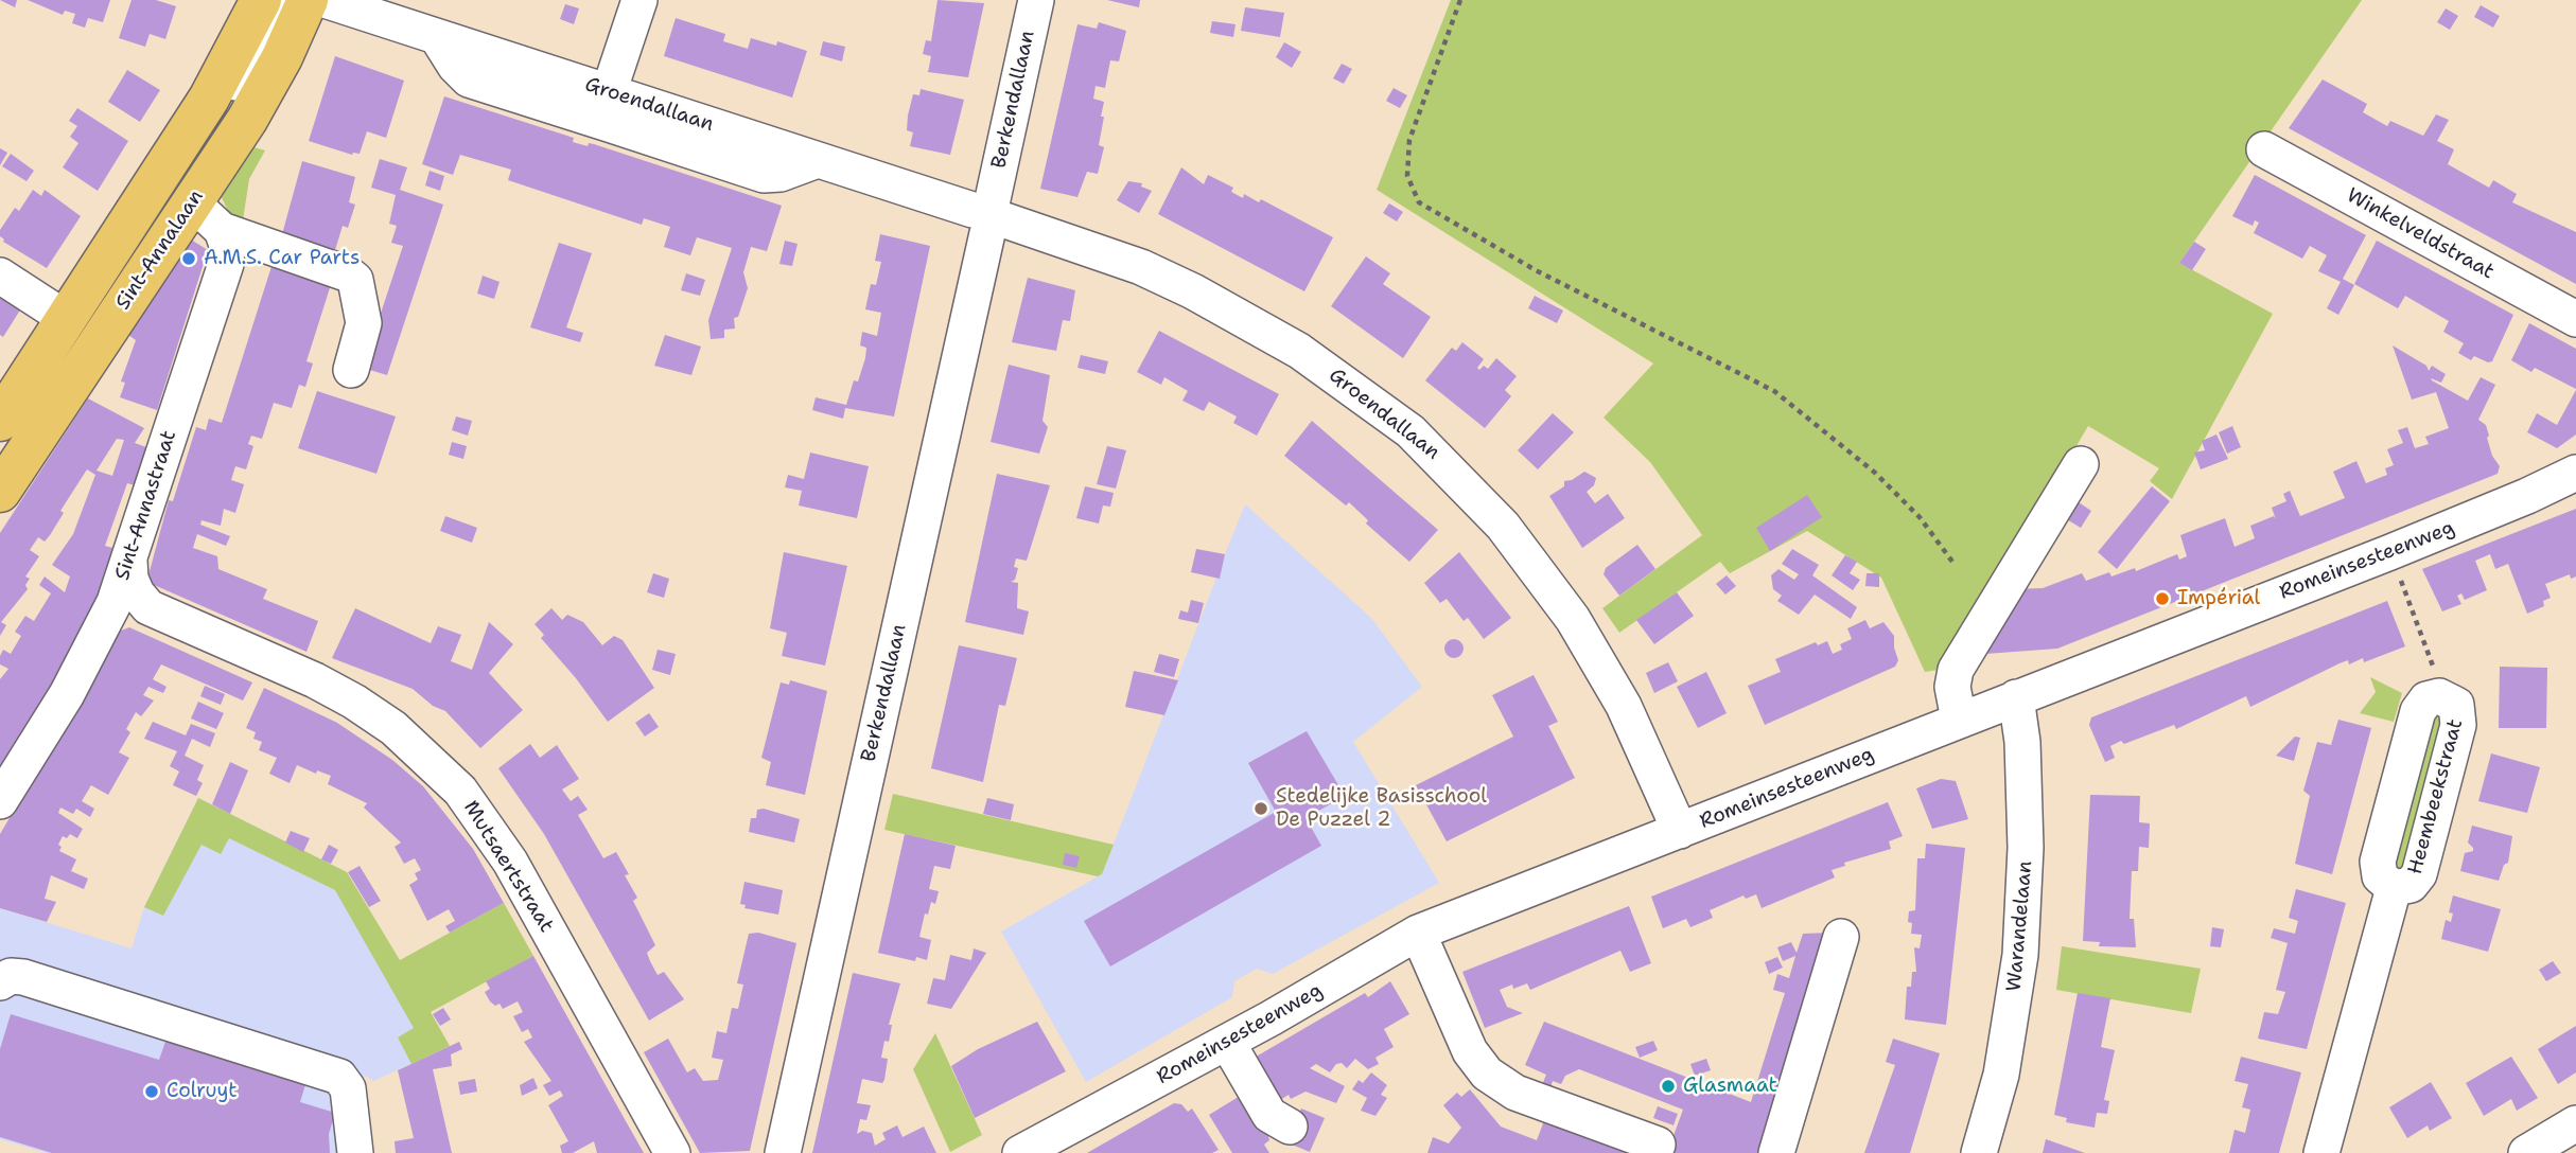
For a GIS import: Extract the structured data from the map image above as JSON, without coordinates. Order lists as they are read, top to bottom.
{
  "streets": {
    "main road": ["Sint-Annalaan"],
    "street": [
      "Berkendallaan",
      "Groendallaan",
      "Winkelveldstraat",
      "Sint-Annastraat",
      "Romeinsesteenweg",
      "Heembeekstraat",
      "Mutsaertstraat",
      "Warandelaan"
    ]
  },
  "crossings": [
    ["Berkendallaan", "Groendallaan"],
    ["Groendallaan", "Romeinsesteenweg"],
    ["Sint-Annastraat", "Mutsaertstraat"],
    ["Romeinsesteenweg", "Warandelaan"]
  ],
  "places": [
    "A.M.S. Car Parts",
    "Impérial",
    "Stedelijke Basisschool De Puzzel 2",
    "Glasmaat",
    "Colruyt"
  ]
}
